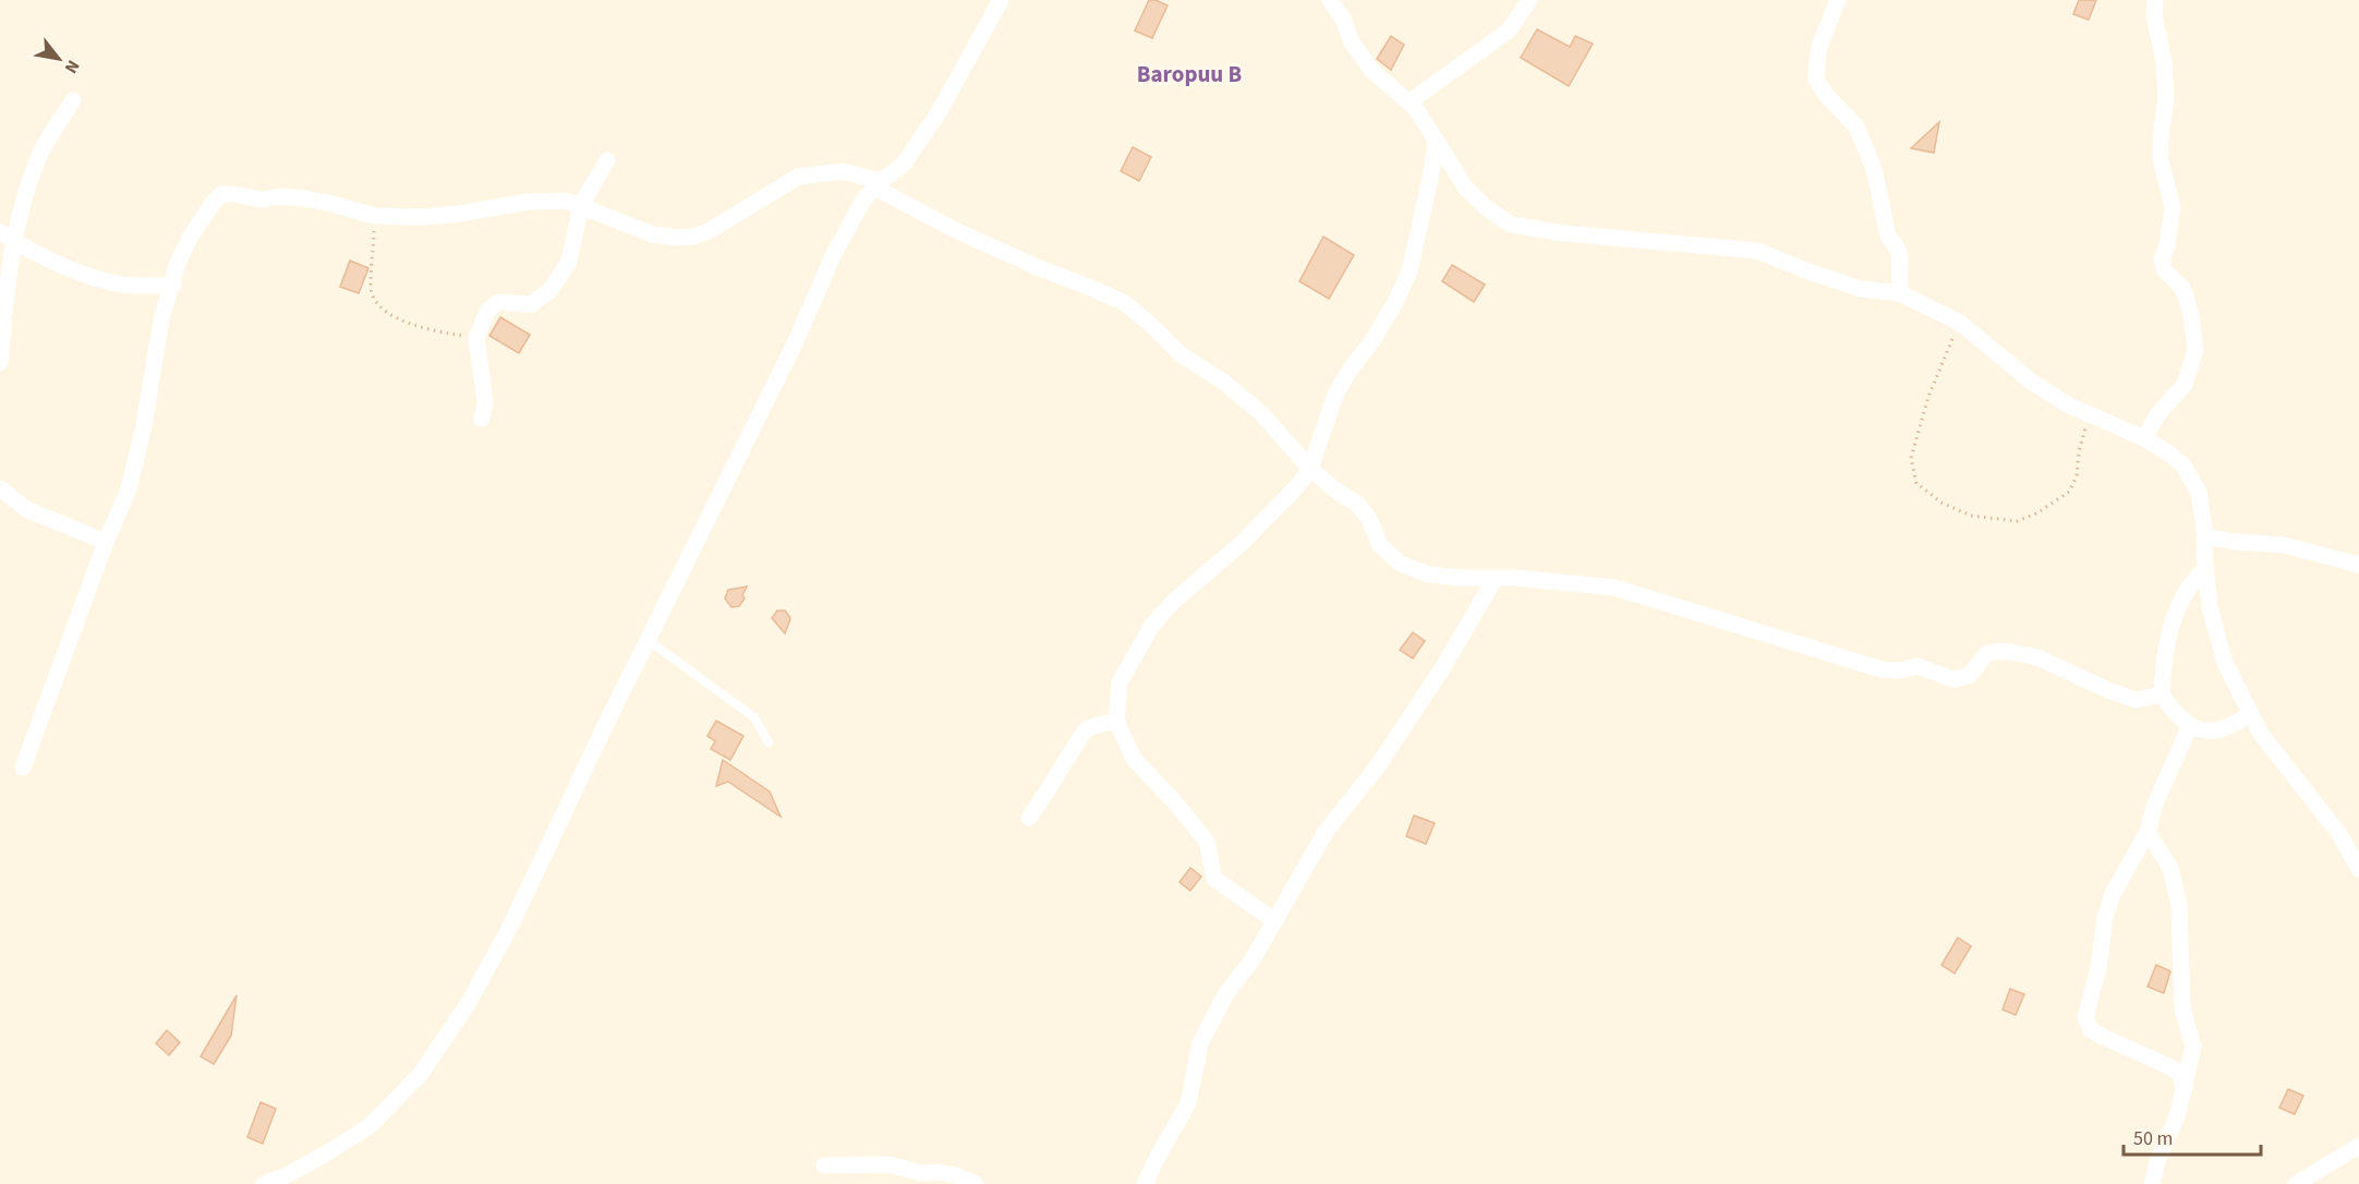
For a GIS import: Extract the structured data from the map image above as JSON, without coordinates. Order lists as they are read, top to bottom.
{
  "districts": ["Baropuu B"],
  "scale_bar": "50 m",
  "north": "bottom right"
}
